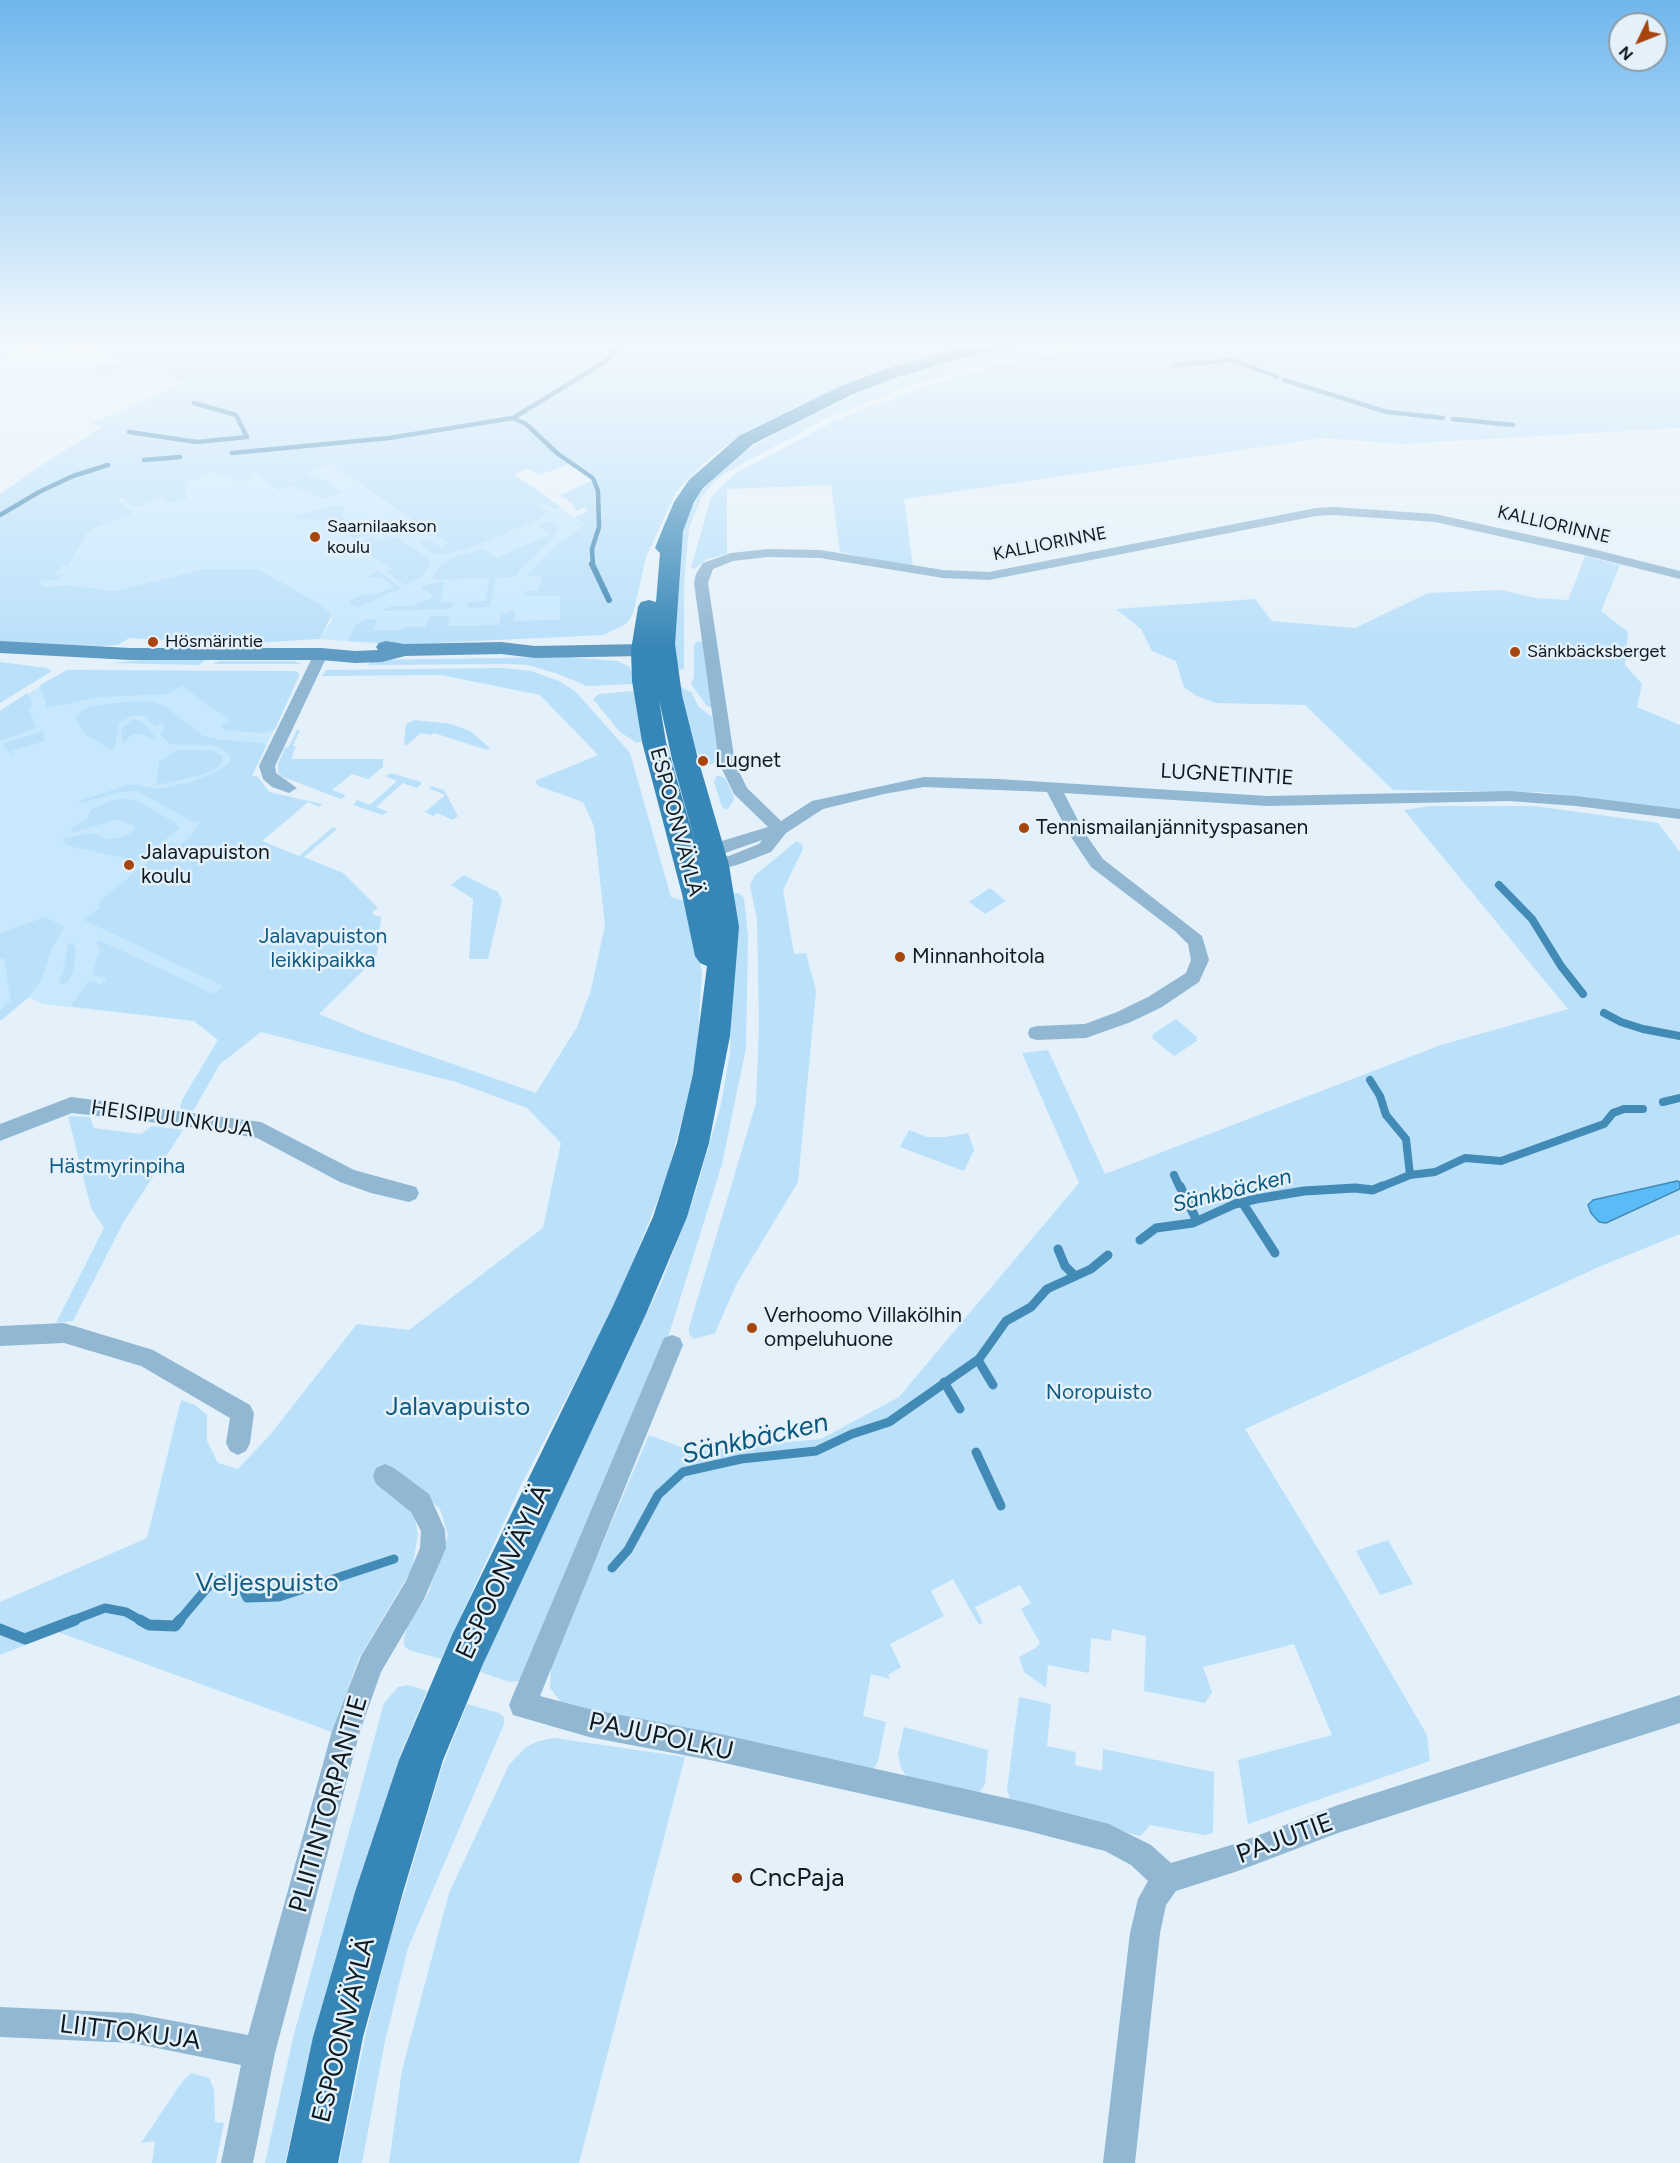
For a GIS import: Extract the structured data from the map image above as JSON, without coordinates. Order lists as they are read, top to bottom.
{
  "streets": {
    "main road": ["ESPOONVÄYLÄ"],
    "street": [
      "KALLIORINNE",
      "LUGNETINTIE",
      "HEISIPUUNKUJA",
      "PAJUPOLKU",
      "PLIITINTORPANTIE",
      "PAJUTIE",
      "LIITTOKUJA"
    ]
  },
  "crossings": [
    ["KALLIORINNE", "LUGNETINTIE"],
    ["LUGNETINTIE", "ESPOONVÄYLÄ"],
    ["PAJUPOLKU", "PAJUTIE"],
    ["PLIITINTORPANTIE", "LIITTOKUJA"]
  ],
  "water": ["Sänkbäcken"],
  "parks": [
    "Jalavapuiston leikkipaikka",
    "Hästmyrinpiha",
    "Noropuisto",
    "Jalavapuisto",
    "Veljespuisto"
  ],
  "places": [
    "Saarnilaakson koulu",
    "Hösmärintie",
    "Sänkbäcksberget",
    "Lugnet",
    "Tennismailanjännityspasanen",
    "Jalavapuiston koulu",
    "Minnanhoitola",
    "Verhoomo Villakölhin ompeluhuone",
    "CncPaja"
  ],
  "north": "bottom left"
}
